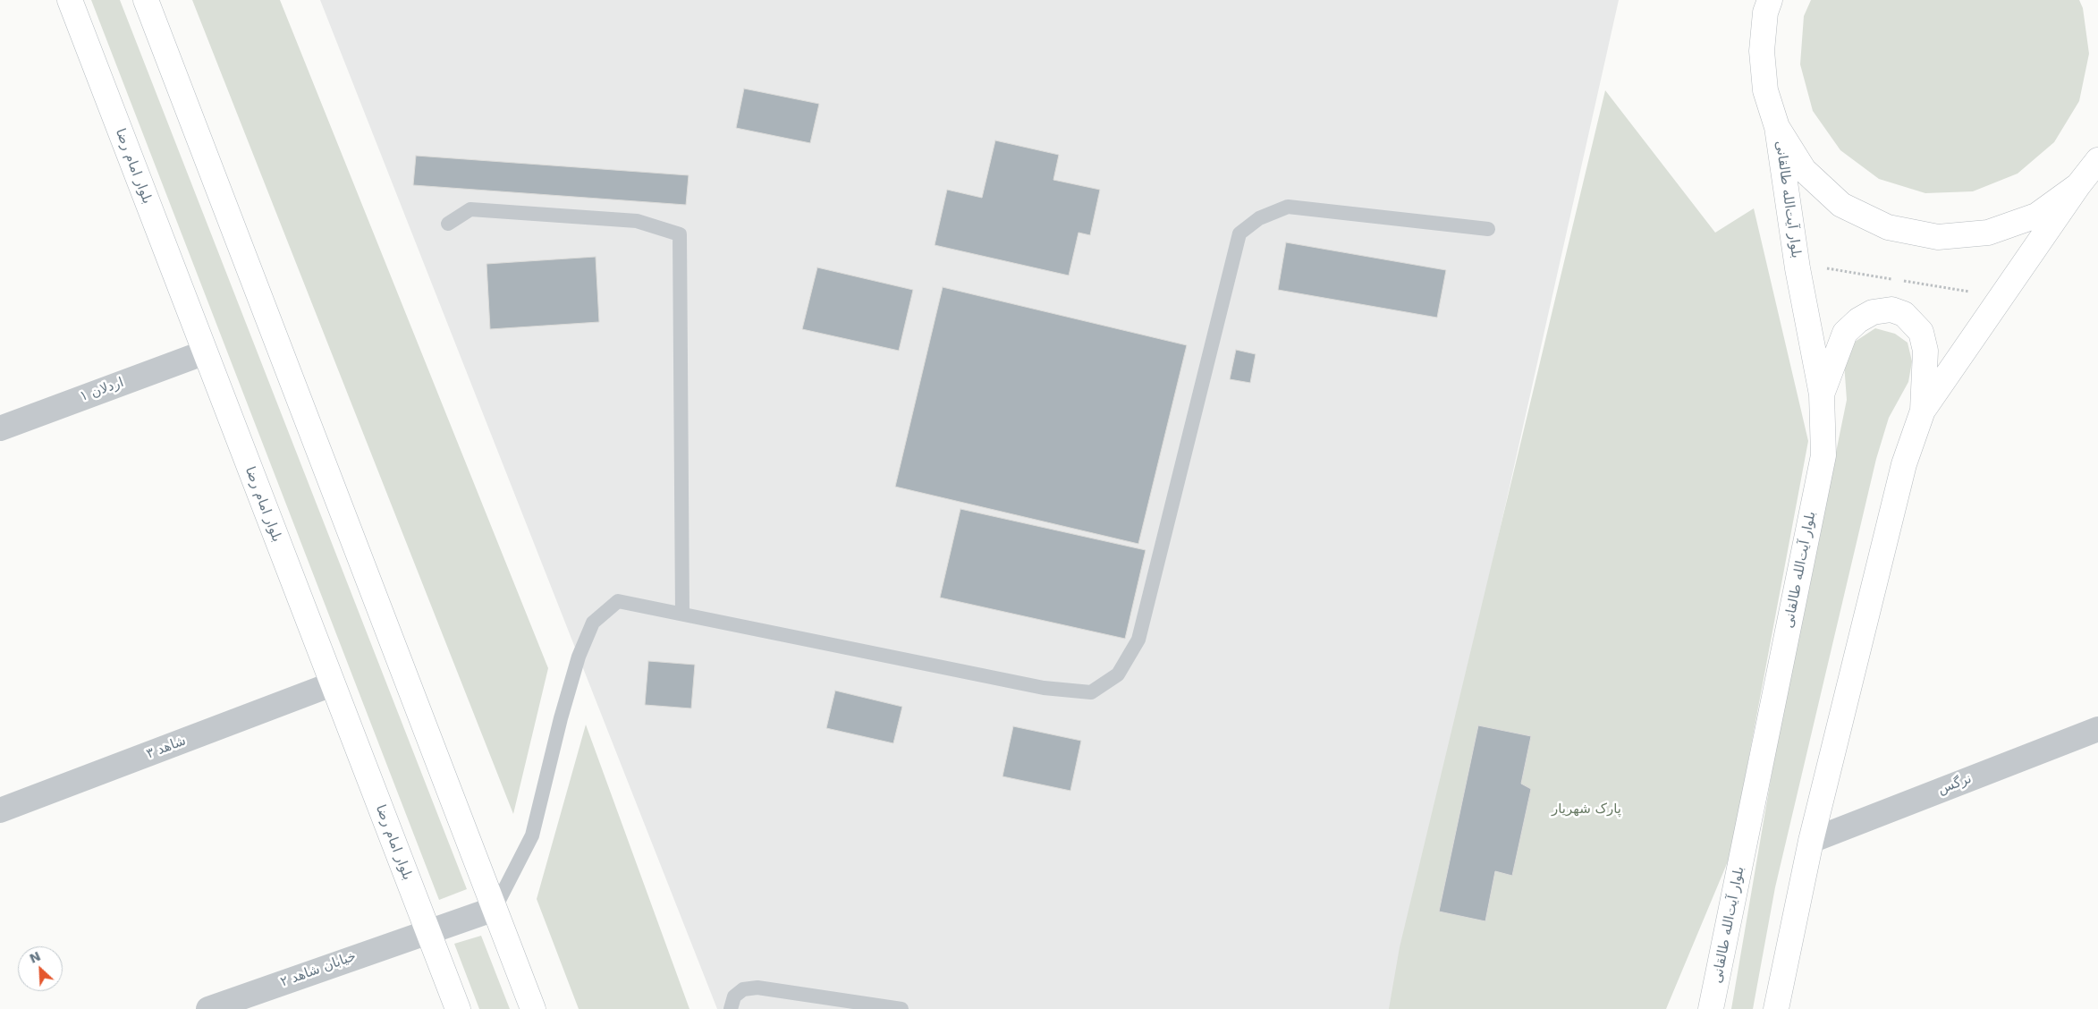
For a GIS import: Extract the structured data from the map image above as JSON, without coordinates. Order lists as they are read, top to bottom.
{
  "streets": {
    "main road": ["بلوار امام رضا", "بلوار آیت‌الله طالقانی"],
    "street": [
      "اردلان ۱",
      "شاهد ۳",
      "نرگس",
      "خیابان شاهد ۲"
    ]
  },
  "crossings": [
    ["بلوار امام رضا", "اردلان ۱"],
    ["بلوار امام رضا", "شاهد ۳"],
    ["بلوار امام رضا", "خیابان شاهد ۲"]
  ],
  "parks": ["پارک شهریار"],
  "north": "top left"
}
